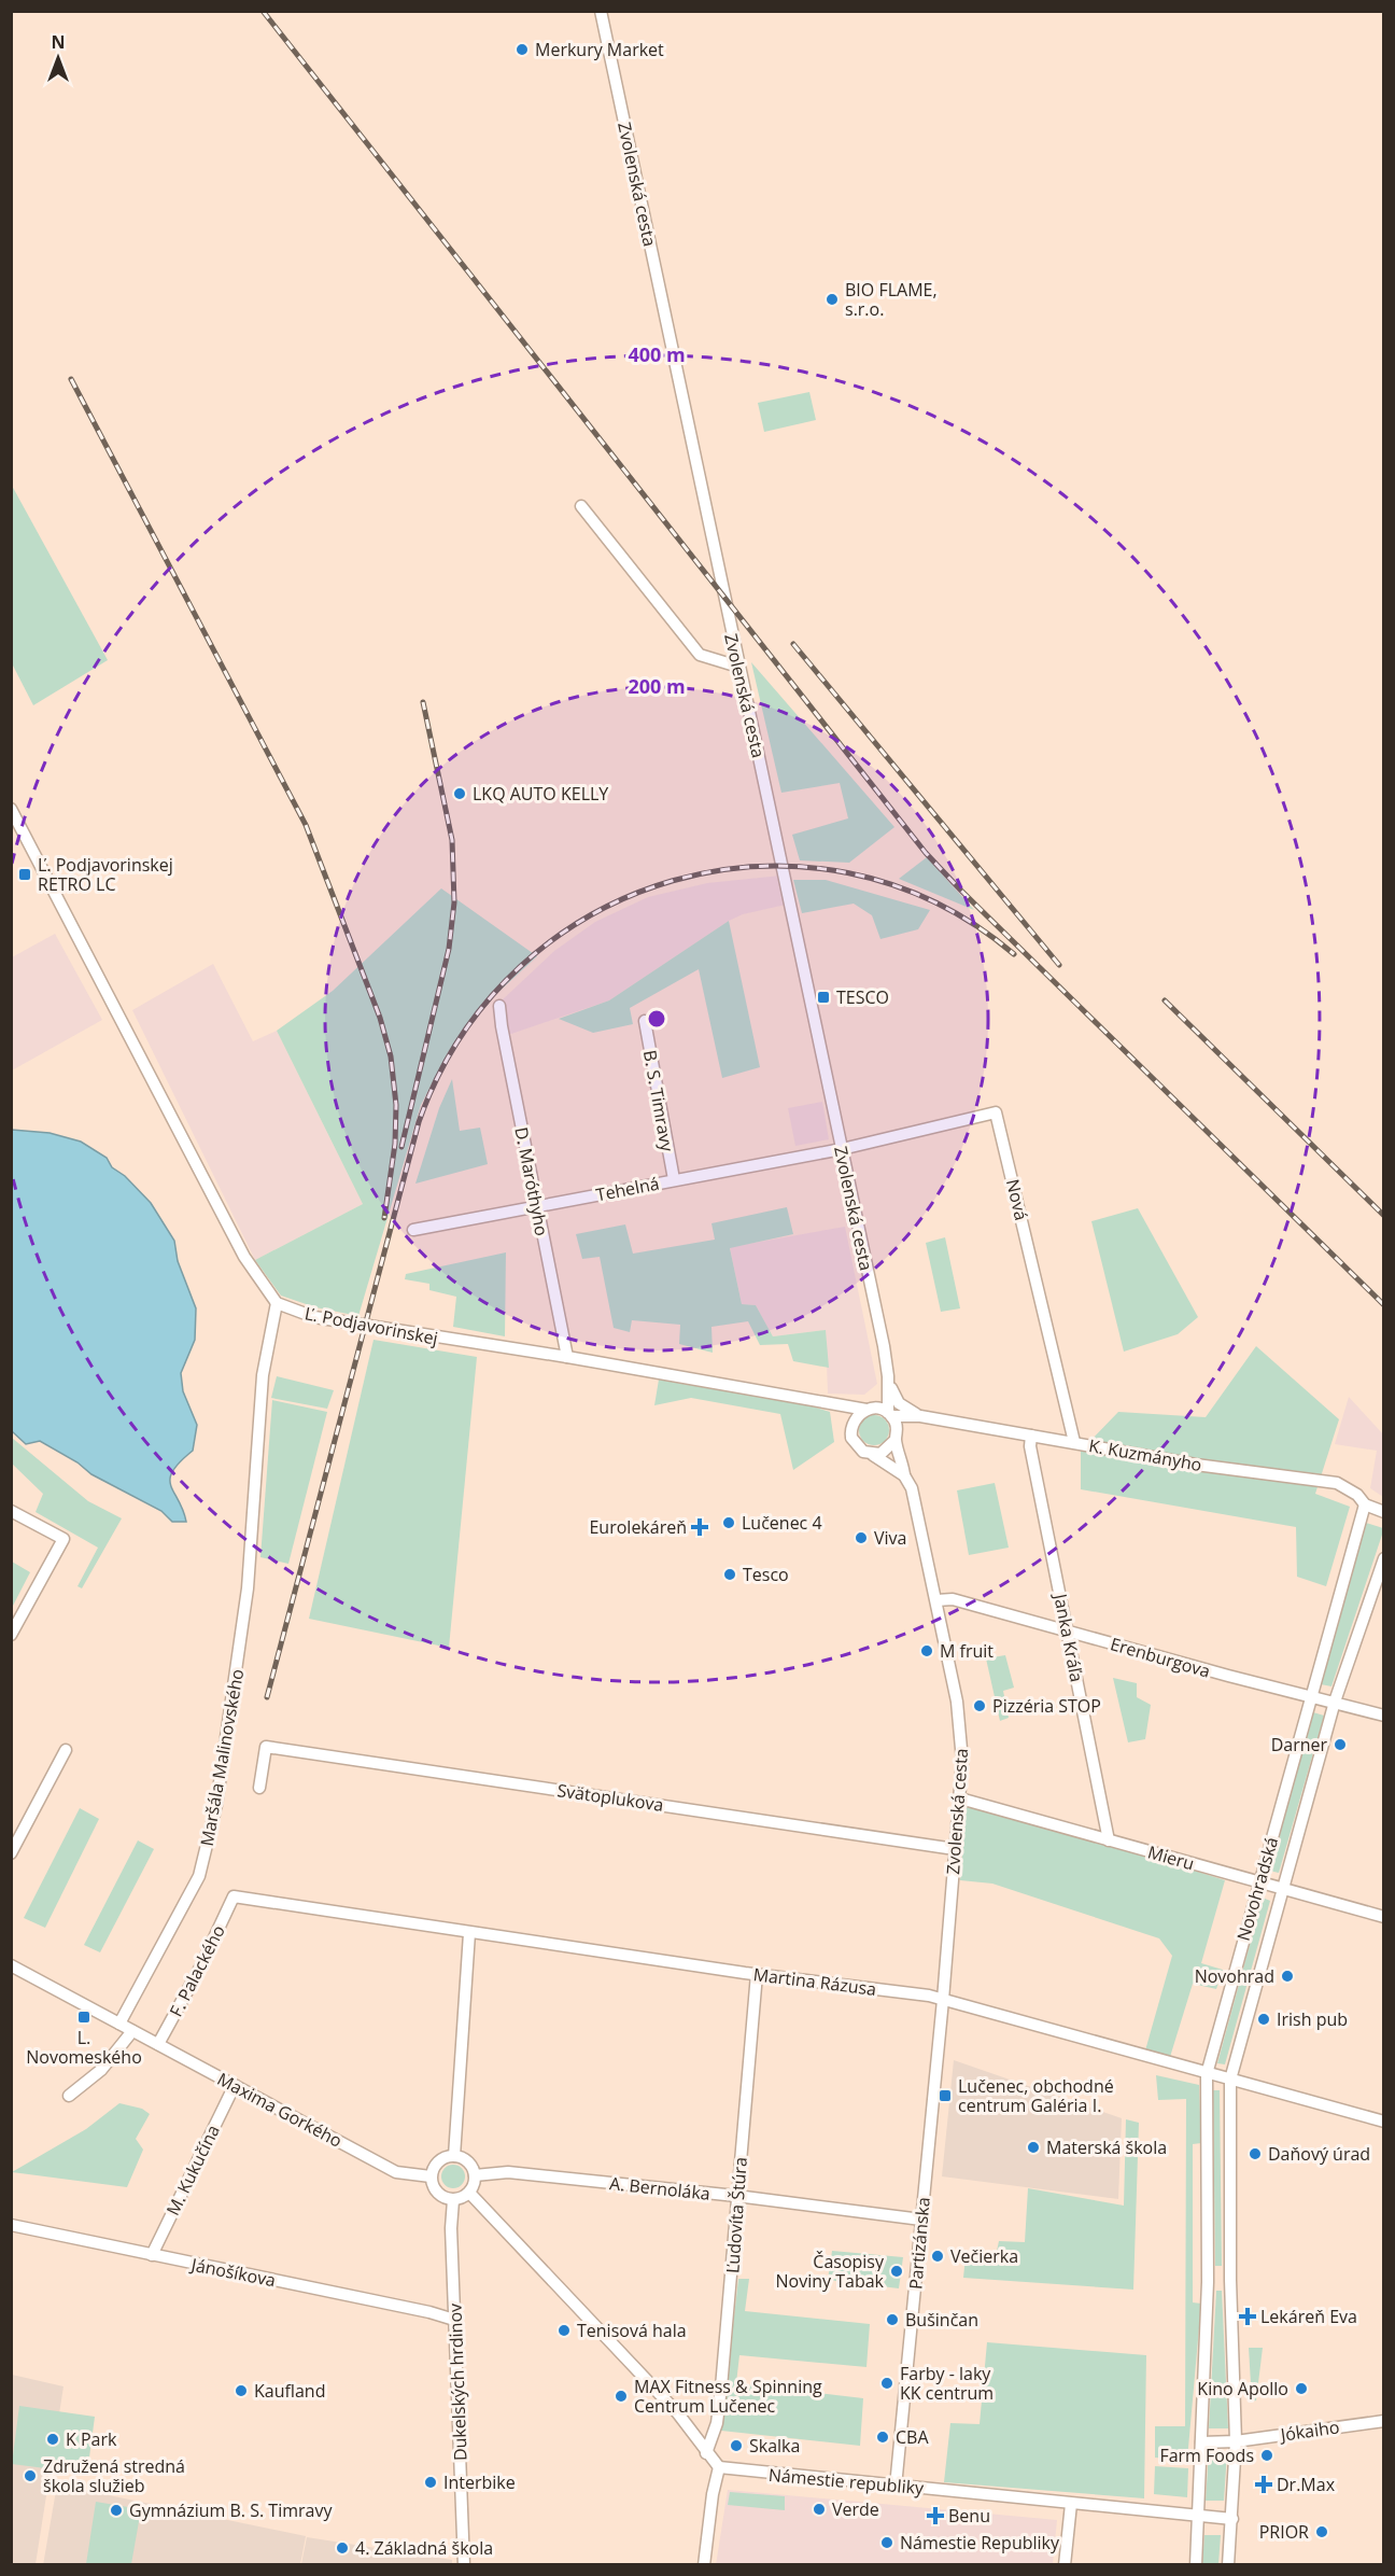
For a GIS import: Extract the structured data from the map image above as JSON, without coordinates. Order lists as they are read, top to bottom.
{
  "streets": {
    "street": [
      "Zvolenská cesta",
      "B. S. Timravy",
      "D. Maróthyho",
      "Tehelná",
      "Nová",
      "Ľ. Podjavorinskej",
      "K. Kuzmányho",
      "Janka Kráľa",
      "Erenburgova",
      "Maršála Malinovského",
      "Svätoplukova",
      "Mieru",
      "Novohradská",
      "F. Palackého",
      "Martina Rázusa",
      "Maxima Gorkého",
      "M. Kukučína",
      "A. Bernoláka",
      "Ľudovíta Štúra",
      "Partizánska",
      "Jánošíkova",
      "Dukelských hrdinov",
      "Jókaiho",
      "Námestie republiky"
    ]
  },
  "crossings": [
    ["Zvolenská cesta", "Tehelná"],
    ["Zvolenská cesta", "Nová"],
    ["Zvolenská cesta", "Ľ. Podjavorinskej"],
    ["Zvolenská cesta", "K. Kuzmányho"],
    ["Zvolenská cesta", "Erenburgova"],
    ["Zvolenská cesta", "Svätoplukova"],
    ["Zvolenská cesta", "Mieru"],
    ["Zvolenská cesta", "Martina Rázusa"],
    ["Zvolenská cesta", "Partizánska"],
    ["B. S. Timravy", "Tehelná"],
    ["D. Maróthyho", "Tehelná"],
    ["D. Maróthyho", "Ľ. Podjavorinskej"],
    ["Tehelná", "Nová"],
    ["Nová", "K. Kuzmányho"],
    ["Ľ. Podjavorinskej", "K. Kuzmányho"],
    ["Ľ. Podjavorinskej", "Maršála Malinovského"],
    ["K. Kuzmányho", "Janka Kráľa"],
    ["K. Kuzmányho", "Novohradská"],
    ["Janka Kráľa", "Erenburgova"],
    ["Janka Kráľa", "Mieru"],
    ["Erenburgova", "Novohradská"],
    ["Maršála Malinovského", "Maxima Gorkého"],
    ["Mieru", "Novohradská"],
    ["Novohradská", "Martina Rázusa"],
    ["Novohradská", "Jókaiho"],
    ["Novohradská", "Námestie republiky"],
    ["F. Palackého", "Martina Rázusa"],
    ["F. Palackého", "Maxima Gorkého"],
    ["Martina Rázusa", "Ľudovíta Štúra"],
    ["Martina Rázusa", "Partizánska"],
    ["Maxima Gorkého", "M. Kukučína"],
    ["Maxima Gorkého", "A. Bernoláka"],
    ["Maxima Gorkého", "Dukelských hrdinov"],
    ["M. Kukučína", "Jánošíkova"],
    ["A. Bernoláka", "Ľudovíta Štúra"],
    ["A. Bernoláka", "Partizánska"],
    ["A. Bernoláka", "Dukelských hrdinov"],
    ["Partizánska", "Námestie republiky"],
    ["Jánošíkova", "Dukelských hrdinov"]
  ],
  "places": {
    "other": [
      "Merkury Market",
      "BIO FLAME, s.r.o.",
      "LKQ AUTO KELLY",
      "Lučenec 4",
      "Viva",
      "Tesco",
      "M fruit",
      "Pizzéria STOP",
      "Darner",
      "Novohrad",
      "Irish pub",
      "Materská škola",
      "Daňový úrad",
      "Večierka",
      "Časopisy Noviny Tabak",
      "Bušinčan",
      "Tenisová hala",
      "Farby - laky KK centrum",
      "Kino Apollo",
      "Kaufland",
      "MAX Fitness & Spinning Centrum Lučenec",
      "CBA",
      "K Park",
      "Skalka",
      "Farm Foods",
      "Združená stredná škola služieb",
      "Interbike",
      "Verde",
      "Gymnázium B. S. Timravy",
      "PRIOR",
      "Námestie Republiky",
      "4. Základná škola"
    ],
    "transit": [
      "Ľ. Podjavorinskej RETRO LC",
      "TESCO",
      "L. Novomeského",
      "Lučenec, obchodné centrum Galéria I."
    ],
    "health": [
      "Eurolekáreň",
      "Lekáreň Eva",
      "Dr.Max",
      "Benu"
    ]
  },
  "north": "top",
  "rings": ["400 m", "200 m"]
}
